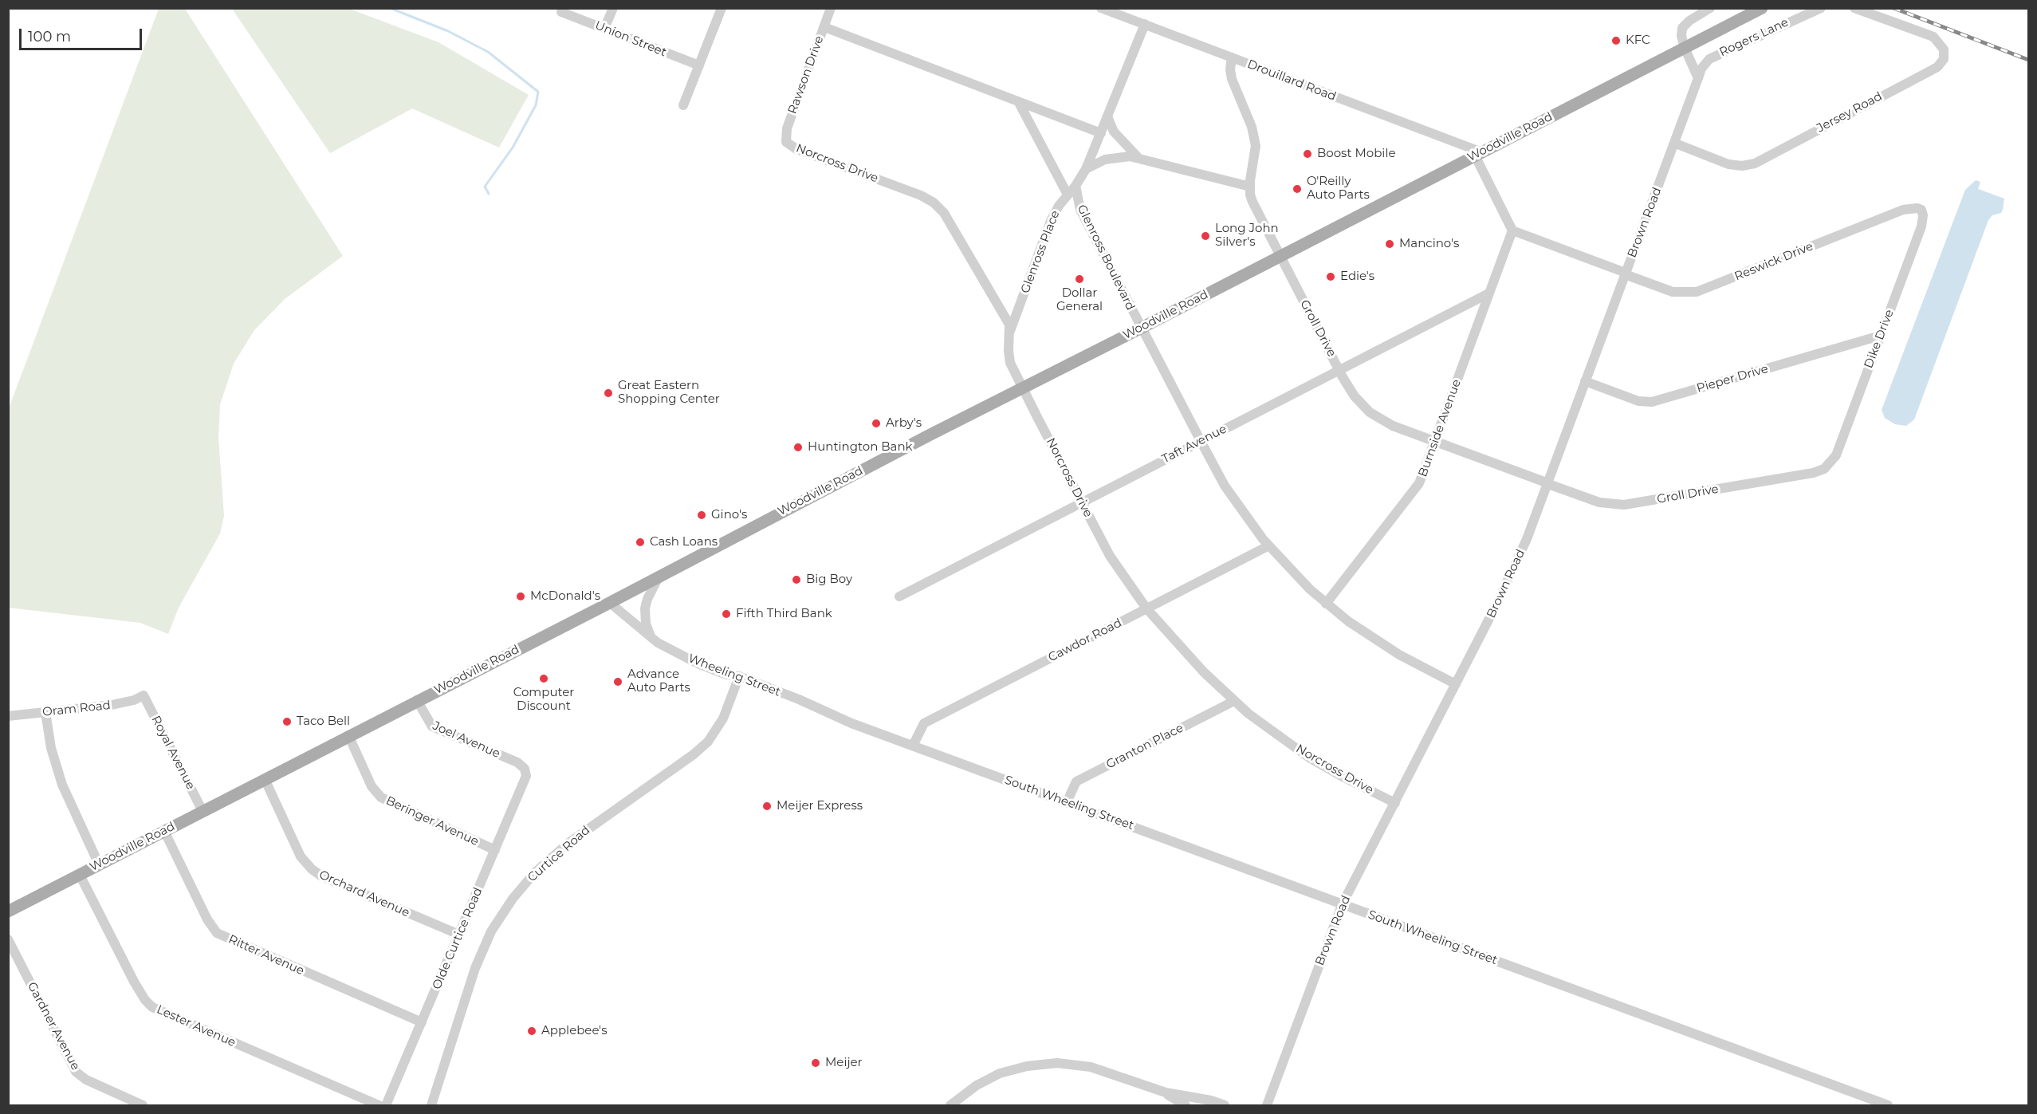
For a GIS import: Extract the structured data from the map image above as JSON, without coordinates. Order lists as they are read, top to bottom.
{
  "streets": {
    "main road": ["Woodville Road"],
    "street": [
      "Rogers Lane",
      "Union Street",
      "Rawson Drive",
      "Drouillard Road",
      "Jersey Road",
      "Norcross Drive",
      "Brown Road",
      "Glenross Place",
      "Glenross Boulevard",
      "Reswick Drive",
      "Groll Drive",
      "Dike Drive",
      "Pieper Drive",
      "Burnside Avenue",
      "Taft Avenue",
      "Cawdor Road",
      "Wheeling Street",
      "Oram Road",
      "Joel Avenue",
      "Granton Place",
      "Royal Avenue",
      "South Wheeling Street",
      "Beringer Avenue",
      "Curtice Road",
      "Orchard Avenue",
      "Olde Curtice Road",
      "Ritter Avenue",
      "Gardner Avenue",
      "Lester Avenue"
    ]
  },
  "crossings": [
    ["Rogers Lane", "Brown Road"],
    ["Rawson Drive", "Norcross Drive"],
    ["Drouillard Road", "Woodville Road"],
    ["Drouillard Road", "Glenross Boulevard"],
    ["Drouillard Road", "Groll Drive"],
    ["Jersey Road", "Brown Road"],
    ["Woodville Road", "Norcross Drive"],
    ["Woodville Road", "Glenross Boulevard"],
    ["Woodville Road", "Groll Drive"],
    ["Woodville Road", "Wheeling Street"],
    ["Woodville Road", "Joel Avenue"],
    ["Woodville Road", "Royal Avenue"],
    ["Woodville Road", "Beringer Avenue"],
    ["Woodville Road", "Orchard Avenue"],
    ["Woodville Road", "Ritter Avenue"],
    ["Woodville Road", "Lester Avenue"],
    ["Norcross Drive", "Brown Road"],
    ["Norcross Drive", "Glenross Place"],
    ["Norcross Drive", "Taft Avenue"],
    ["Norcross Drive", "Cawdor Road"],
    ["Norcross Drive", "Granton Place"],
    ["Brown Road", "Glenross Boulevard"],
    ["Brown Road", "Reswick Drive"],
    ["Brown Road", "Groll Drive"],
    ["Brown Road", "Pieper Drive"],
    ["Brown Road", "South Wheeling Street"],
    ["Glenross Place", "Glenross Boulevard"],
    ["Glenross Boulevard", "Burnside Avenue"],
    ["Glenross Boulevard", "Taft Avenue"],
    ["Glenross Boulevard", "Cawdor Road"],
    ["Reswick Drive", "Dike Drive"],
    ["Reswick Drive", "Burnside Avenue"],
    ["Groll Drive", "Dike Drive"],
    ["Groll Drive", "Burnside Avenue"],
    ["Groll Drive", "Taft Avenue"],
    ["Dike Drive", "Pieper Drive"],
    ["Burnside Avenue", "Taft Avenue"],
    ["Cawdor Road", "South Wheeling Street"],
    ["Wheeling Street", "South Wheeling Street"],
    ["Wheeling Street", "Curtice Road"],
    ["Oram Road", "Royal Avenue"],
    ["Joel Avenue", "Olde Curtice Road"],
    ["Granton Place", "South Wheeling Street"],
    ["Beringer Avenue", "Olde Curtice Road"],
    ["Orchard Avenue", "Olde Curtice Road"],
    ["Olde Curtice Road", "Ritter Avenue"]
  ],
  "places": [
    "KFC",
    "Boost Mobile",
    "O'Reilly Auto Parts",
    "Long John Silver's",
    "Mancino's",
    "Edie's",
    "Dollar General",
    "Great Eastern Shopping Center",
    "Arby's",
    "Huntington Bank",
    "Gino's",
    "Cash Loans",
    "Big Boy",
    "McDonald's",
    "Fifth Third Bank",
    "Computer Discount",
    "Advance Auto Parts",
    "Taco Bell",
    "Meijer Express",
    "Applebee's",
    "Meijer"
  ],
  "scale_bar": "100 m"
}
